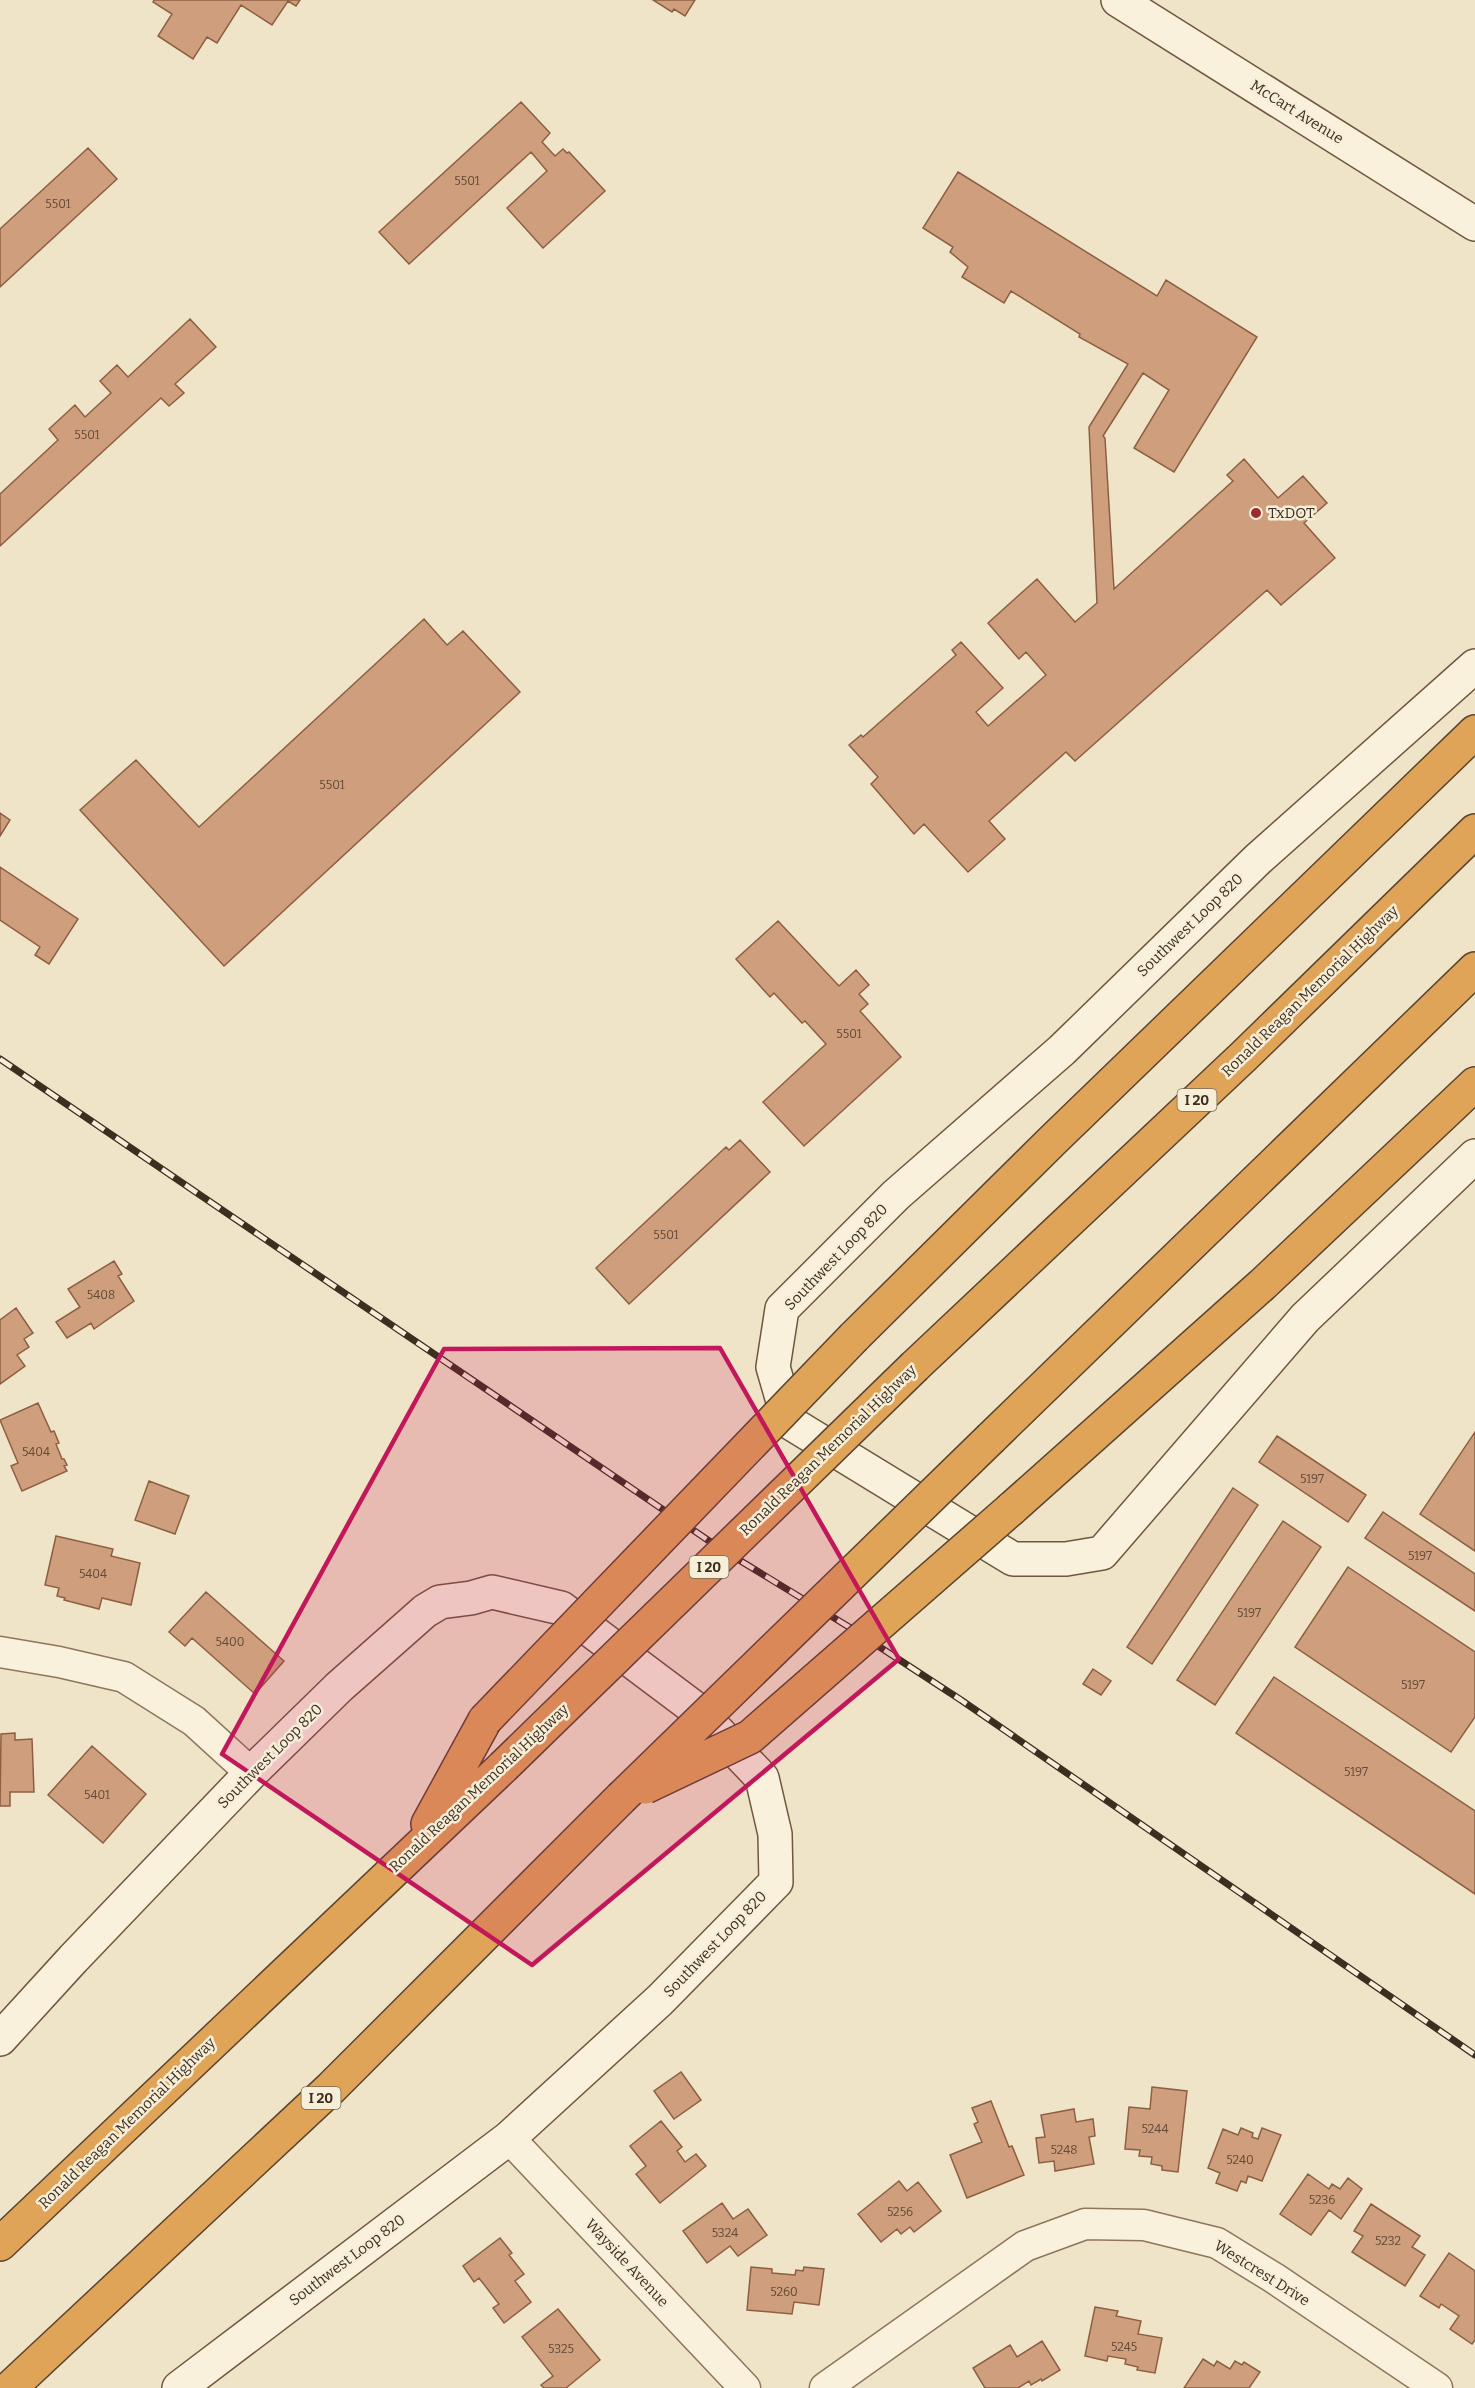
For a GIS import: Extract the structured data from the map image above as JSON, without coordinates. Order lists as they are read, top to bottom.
{
  "streets": {
    "highway": ["Ronald Reagan Memorial Highway", "I 20"],
    "main road": ["McCart Avenue", "Southwest Loop 820"],
    "street": ["Wayside Avenue", "Westcrest Drive"]
  },
  "crossings": [
    ["Southwest Loop 820", "Wayside Avenue"]
  ],
  "places": ["TxDOT"],
  "house_numbers": [
    "5501",
    "5501",
    "5501",
    "5501",
    "5501",
    "5501",
    "5408",
    "5404",
    "5197",
    "5197",
    "5404",
    "5197",
    "5400",
    "5197",
    "5197",
    "5401",
    "5244",
    "5248",
    "5240",
    "5236",
    "5256",
    "5324",
    "5232",
    "5260",
    "5245",
    "5325"
  ]
}
